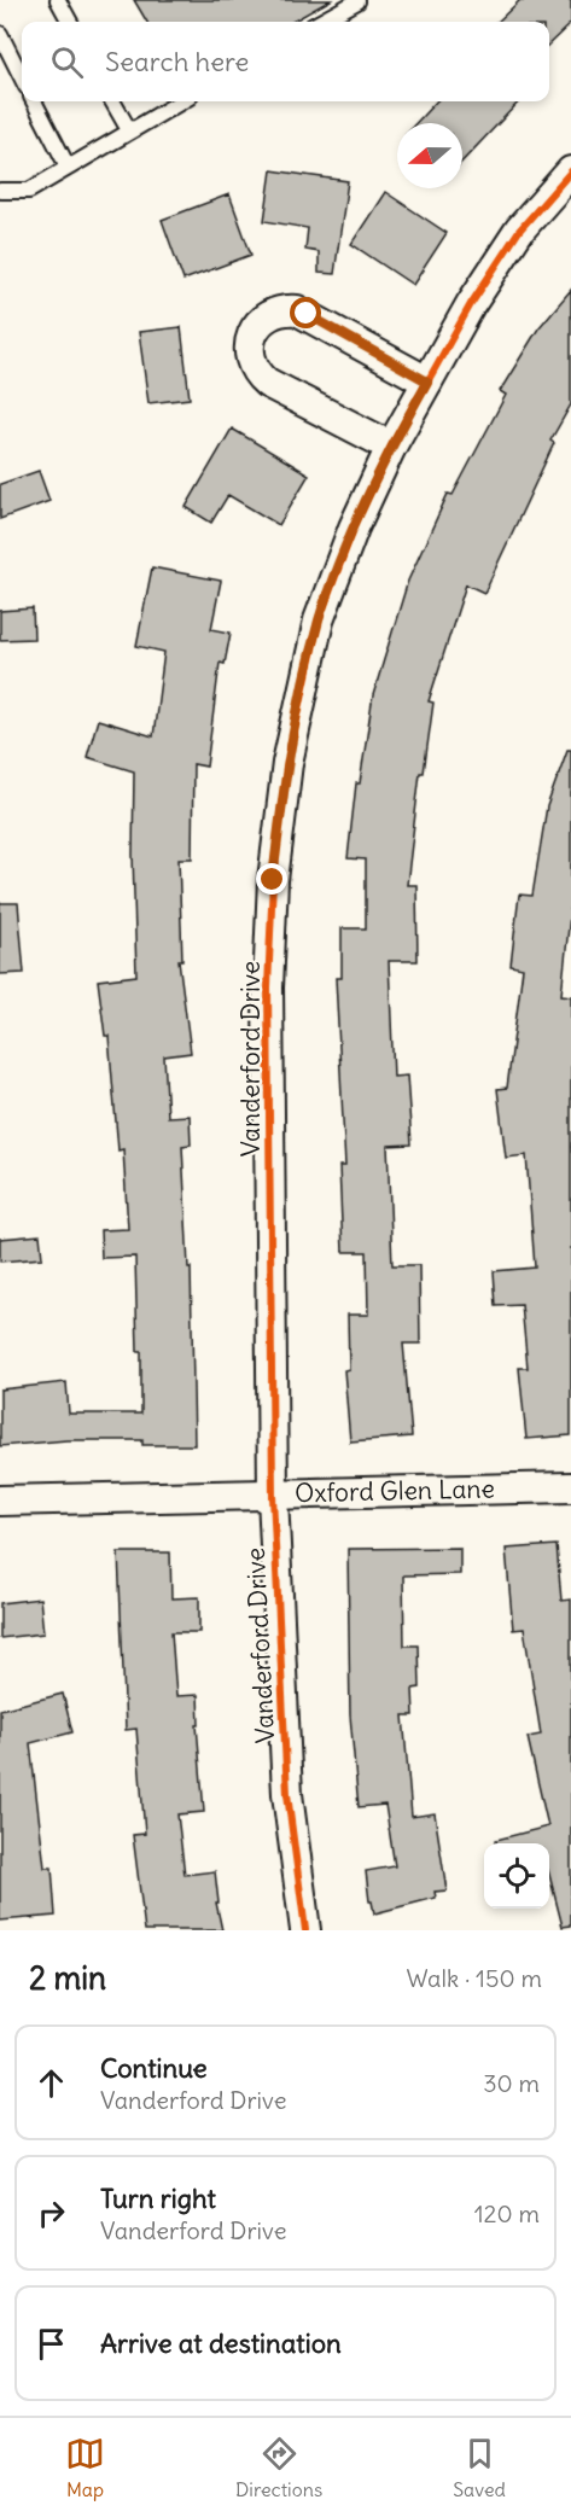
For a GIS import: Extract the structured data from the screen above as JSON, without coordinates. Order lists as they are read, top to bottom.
{
  "streets": {
    "street": ["Vanderford Drive", "Oxford Glen Lane"]
  },
  "crossings": [
    ["Vanderford Drive", "Oxford Glen Lane"]
  ],
  "north": "left",
  "page": {
    "search": "Search here",
    "heading": ["2 min", "Walk · 150 m"],
    "list": [
      ["Continue", "Vanderford Drive", "30 m"],
      ["Turn right", "Vanderford Drive", "120 m"],
      "Arrive at destination"
    ],
    "nav": ["Map", "Directions", "Saved"]
  }
}
